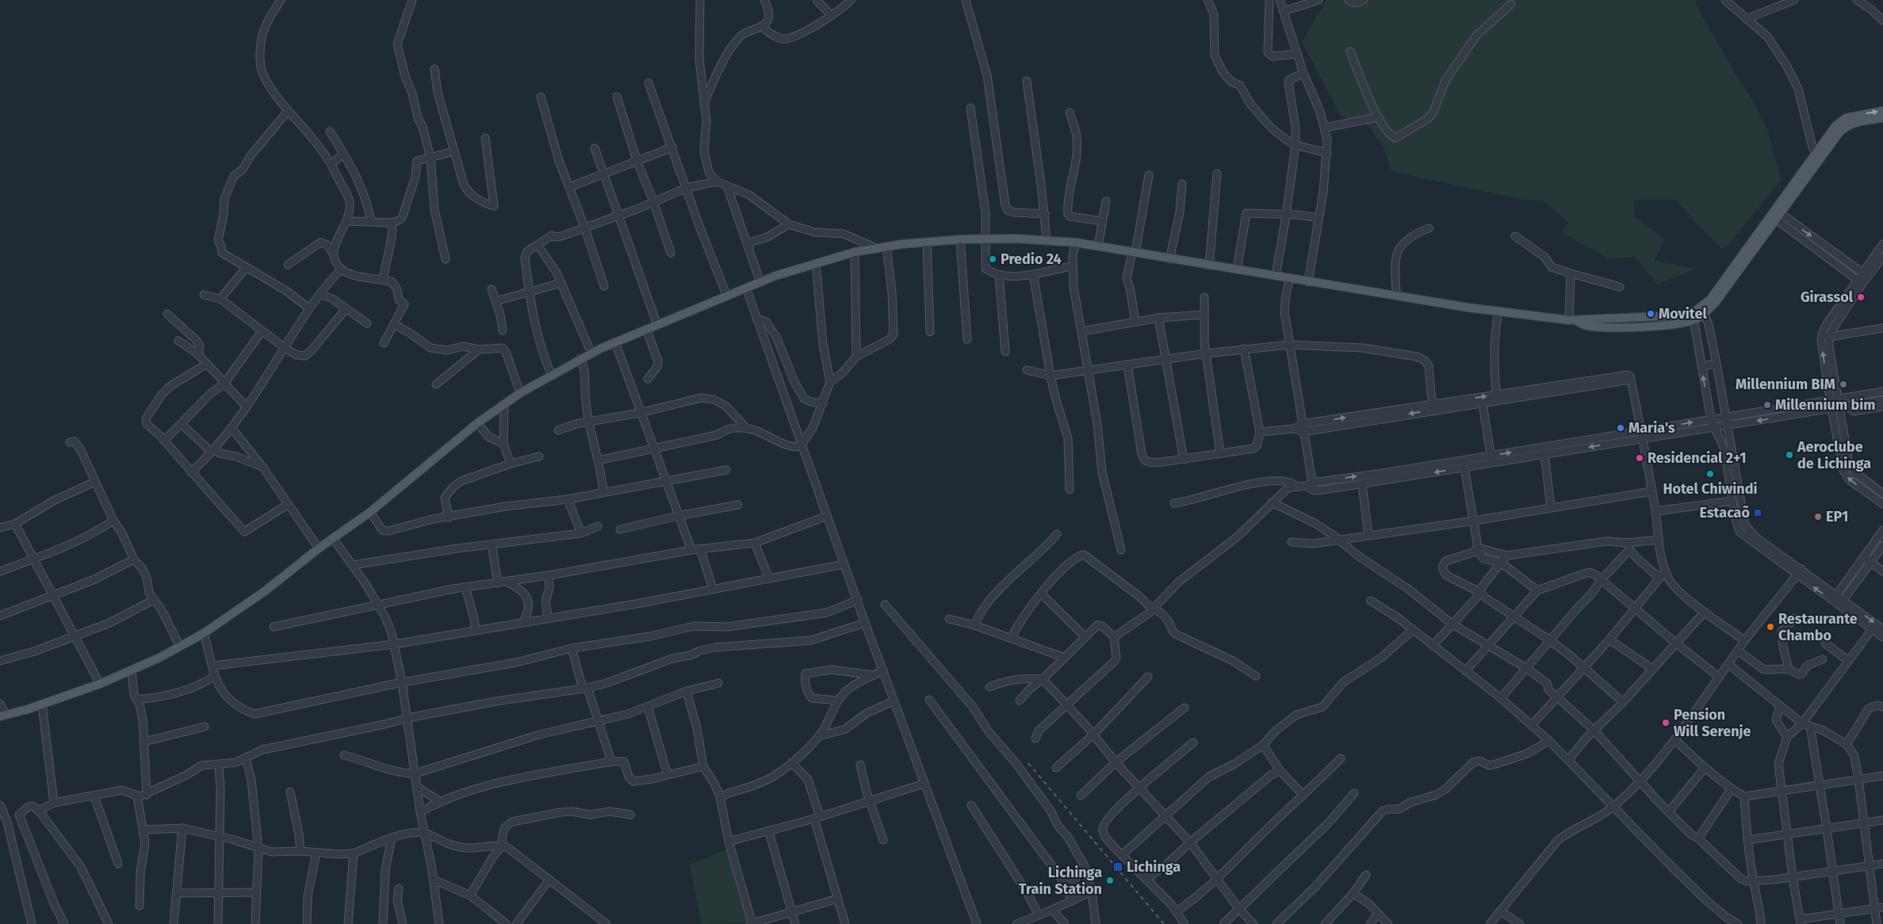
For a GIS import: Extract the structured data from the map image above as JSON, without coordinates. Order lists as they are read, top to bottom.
{
  "places": {
    "other": [
      "Predio 24",
      "Girassol",
      "Movitel",
      "Millennium BIM",
      "Millennium bim",
      "Maria's",
      "Aeroclube de Lichinga",
      "Residencial 2+1",
      "Hotel Chiwindi",
      "EP1",
      "Restaurante Chambo",
      "Pension Will Serenje",
      "Lichinga Train Station"
    ],
    "transit": ["Estacaõ", "Lichinga"]
  }
}
